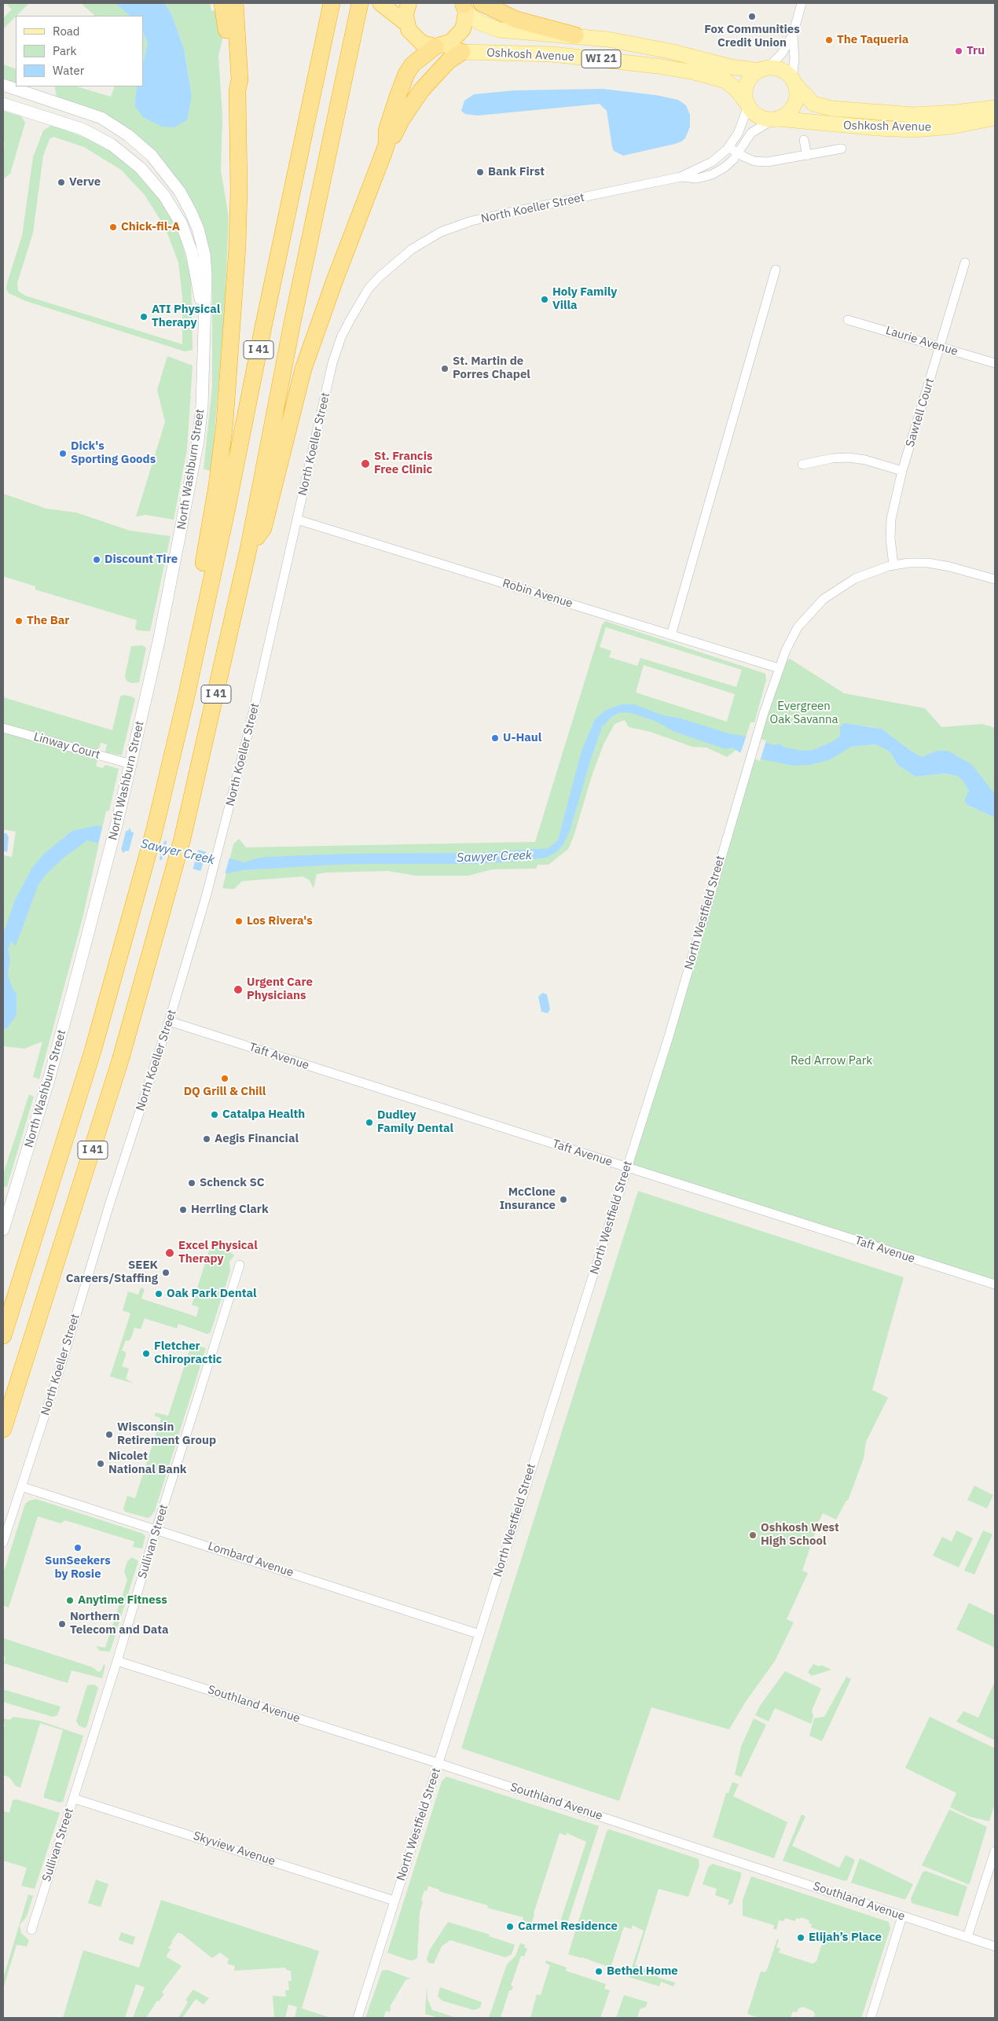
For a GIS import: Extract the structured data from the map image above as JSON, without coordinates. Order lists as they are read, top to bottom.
{
  "streets": {
    "highway": ["I 41"],
    "main road": ["Oshkosh Avenue", "WI 21"],
    "street": [
      "North Koeller Street",
      "Laurie Avenue",
      "Sawtell Court",
      "North Washburn Street",
      "Robin Avenue",
      "Linway Court",
      "North Westfield Street",
      "Taft Avenue",
      "Sullivan Street",
      "Lombard Avenue",
      "Southland Avenue",
      "Skyview Avenue"
    ]
  },
  "crossings": [
    ["Oshkosh Avenue", "North Koeller Street"],
    ["North Koeller Street", "Robin Avenue"],
    ["North Koeller Street", "Taft Avenue"],
    ["North Koeller Street", "Lombard Avenue"],
    ["Laurie Avenue", "Sawtell Court"],
    ["Sawtell Court", "North Westfield Street"],
    ["North Washburn Street", "Linway Court"],
    ["Robin Avenue", "North Westfield Street"],
    ["North Westfield Street", "Taft Avenue"],
    ["North Westfield Street", "Lombard Avenue"],
    ["North Westfield Street", "Southland Avenue"],
    ["North Westfield Street", "Skyview Avenue"],
    ["Sullivan Street", "Lombard Avenue"],
    ["Sullivan Street", "Southland Avenue"],
    ["Sullivan Street", "Skyview Avenue"]
  ],
  "water": ["Sawyer Creek"],
  "parks": ["Evergreen Oak Savanna", "Red Arrow Park"],
  "places": [
    "Fox Communities Credit Union",
    "The Taqueria",
    "Tru",
    "Bank First",
    "Verve",
    "Chick-fil-A",
    "Holy Family Villa",
    "ATI Physical Therapy",
    "St. Martin de Porres Chapel",
    "Dick's Sporting Goods",
    "St. Francis Free Clinic",
    "Discount Tire",
    "The Bar",
    "U-Haul",
    "Los Rivera's",
    "Urgent Care Physicians",
    "DQ Grill & Chill",
    "Catalpa Health",
    "Dudley Family Dental",
    "Aegis Financial",
    "Schenck SC",
    "McClone Insurance",
    "Herrling Clark",
    "Excel Physical Therapy",
    "SEEK Careers/Staffing",
    "Oak Park Dental",
    "Fletcher Chiropractic",
    "Wisconsin Retirement Group",
    "Nicolet National Bank",
    "Oshkosh West High School",
    "SunSeekers by Rosie",
    "Anytime Fitness",
    "Northern Telecom and Data",
    "Carmel Residence",
    "Elijah’s Place",
    "Bethel Home"
  ],
  "legend": ["Road", "Park", "Water"]
}
